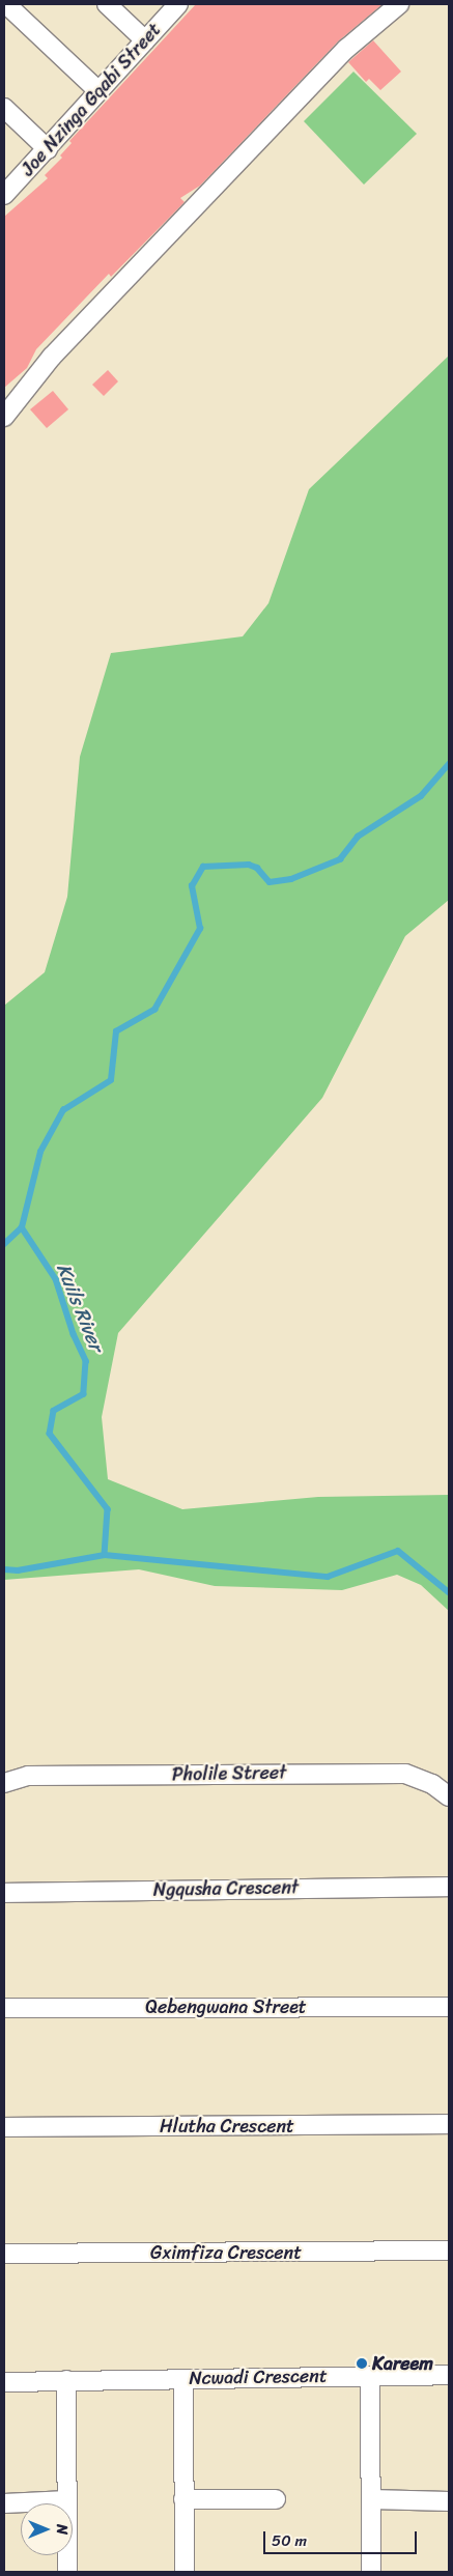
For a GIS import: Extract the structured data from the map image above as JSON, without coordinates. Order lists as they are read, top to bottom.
{
  "streets": {
    "street": [
      "Joe Nzinga Gqabi Street",
      "Pholile Street",
      "Ngqusha Crescent",
      "Qebengwana Street",
      "Hlutha Crescent",
      "Gximfiza Crescent",
      "Ncwadi Crescent"
    ]
  },
  "water": ["Kuils River"],
  "places": ["Kareem"],
  "scale_bar": "50 m",
  "north": "right"
}
